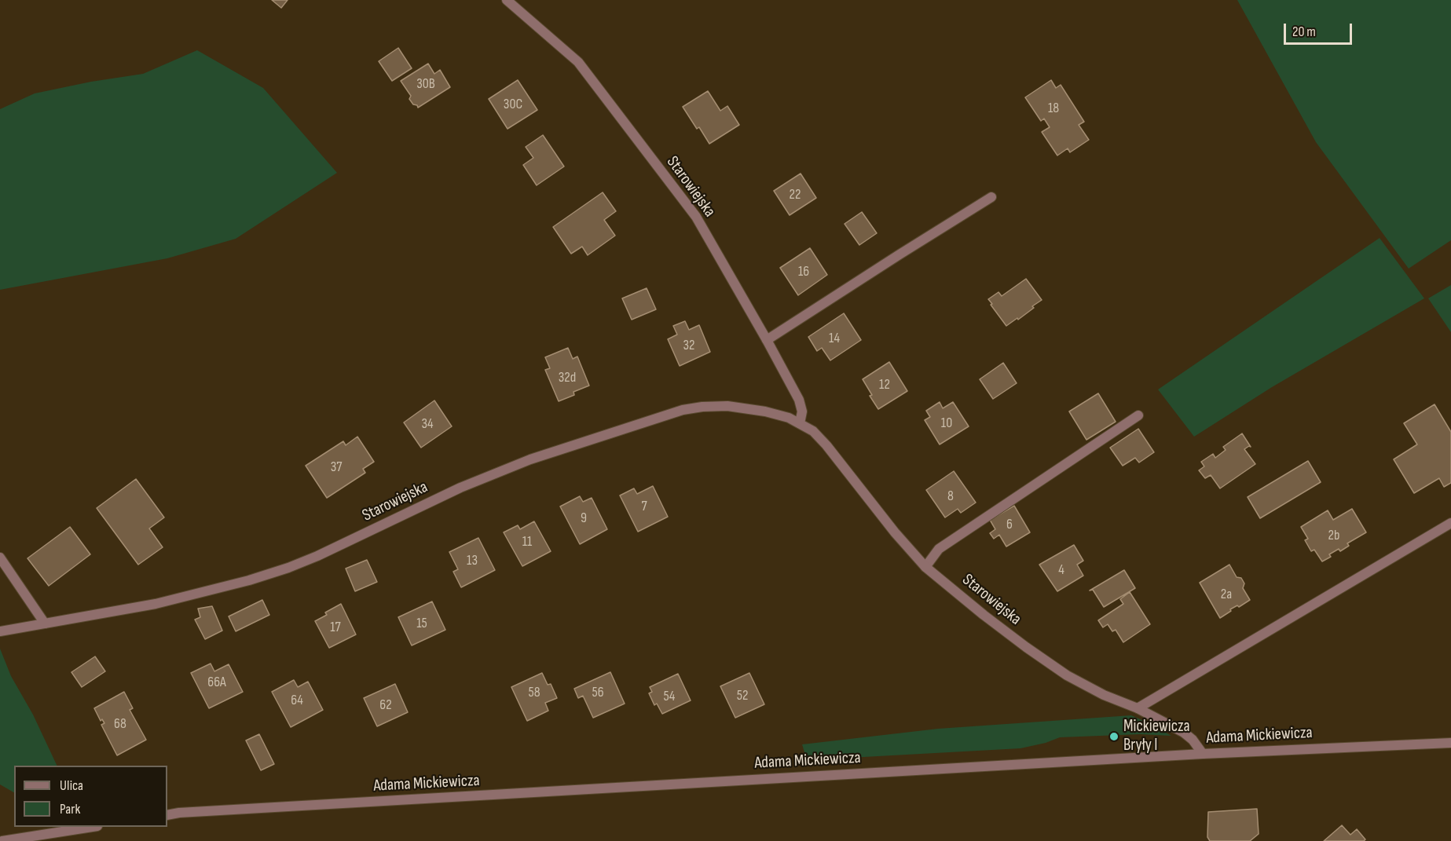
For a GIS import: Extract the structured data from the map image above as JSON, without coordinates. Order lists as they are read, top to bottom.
{
  "streets": {
    "street": ["Starowiejska", "Adama Mickiewicza"]
  },
  "crossings": [
    ["Starowiejska", "Adama Mickiewicza"]
  ],
  "places": ["Mickiewicza Bryły I"],
  "house_numbers": [
    "30B",
    "30C",
    "18",
    "22",
    "16",
    "14",
    "32",
    "32d",
    "12",
    "10",
    "34",
    "37",
    "8",
    "7",
    "9",
    "6",
    "2b",
    "11",
    "13",
    "4",
    "2a",
    "15",
    "17",
    "66A",
    "58",
    "56",
    "52",
    "54",
    "64",
    "62",
    "68"
  ],
  "legend": ["Ulica", "Park"],
  "scale_bar": "20 m"
}
